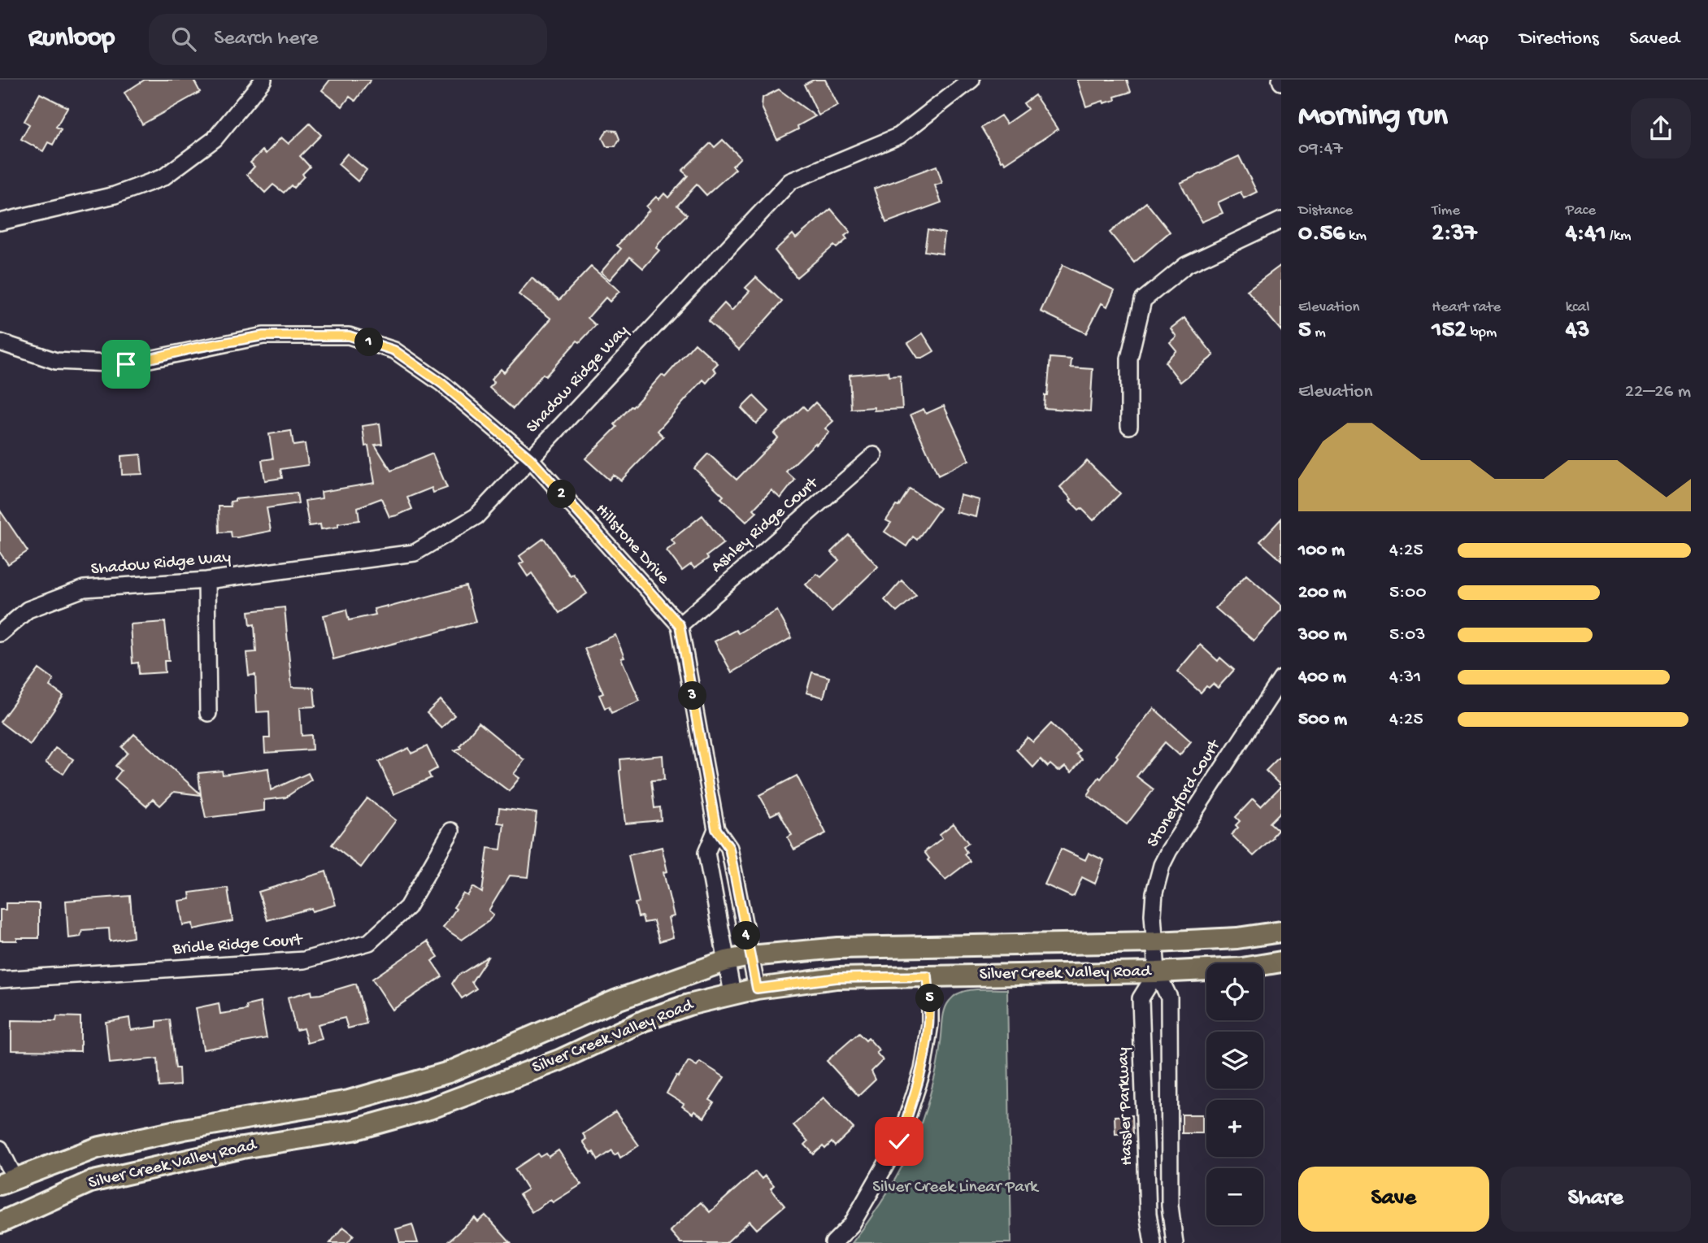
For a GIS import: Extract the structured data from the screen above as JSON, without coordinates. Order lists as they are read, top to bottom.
{
  "streets": {
    "main road": ["Silver Creek Valley Road"],
    "street": [
      "Shadow Ridge Way",
      "Ashley Ridge Court",
      "Hillstone Drive",
      "Stoneyford Court",
      "Bridle Ridge Court",
      "Hassler Parkway"
    ]
  },
  "crossings": [
    ["Shadow Ridge Way", "Hillstone Drive"],
    ["Ashley Ridge Court", "Hillstone Drive"],
    ["Stoneyford Court", "Silver Creek Valley Road"],
    ["Silver Creek Valley Road", "Hassler Parkway"]
  ],
  "parks": ["Silver Creek Linear Park"],
  "page": {
    "header": "Runloop",
    "search": "Search here",
    "nav": ["Map", "Directions", "Saved"],
    "heading": ["Morning run", "09:47"],
    "stats": [
      ["Distance", "0.56 km"],
      ["Time", "2:37"],
      ["Pace", "4:41 /km"],
      ["Elevation", "5 m"],
      ["Heart rate", "152 bpm"],
      ["kcal", "43"]
    ],
    "pins": [
      "1",
      "2",
      "3",
      "4",
      "5"
    ],
    "chart": ["Elevation", "22–26 m"],
    "list": [
      {
        "name": "100 m",
        "note": "4:25"
      },
      {
        "name": "200 m",
        "note": "5:00"
      },
      {
        "name": "300 m",
        "note": "5:03"
      },
      {
        "name": "400 m",
        "note": "4:31"
      },
      {
        "name": "500 m",
        "note": "4:25"
      }
    ],
    "map_buttons": ["+", "−"],
    "buttons": ["Save", "Share"]
  }
}
